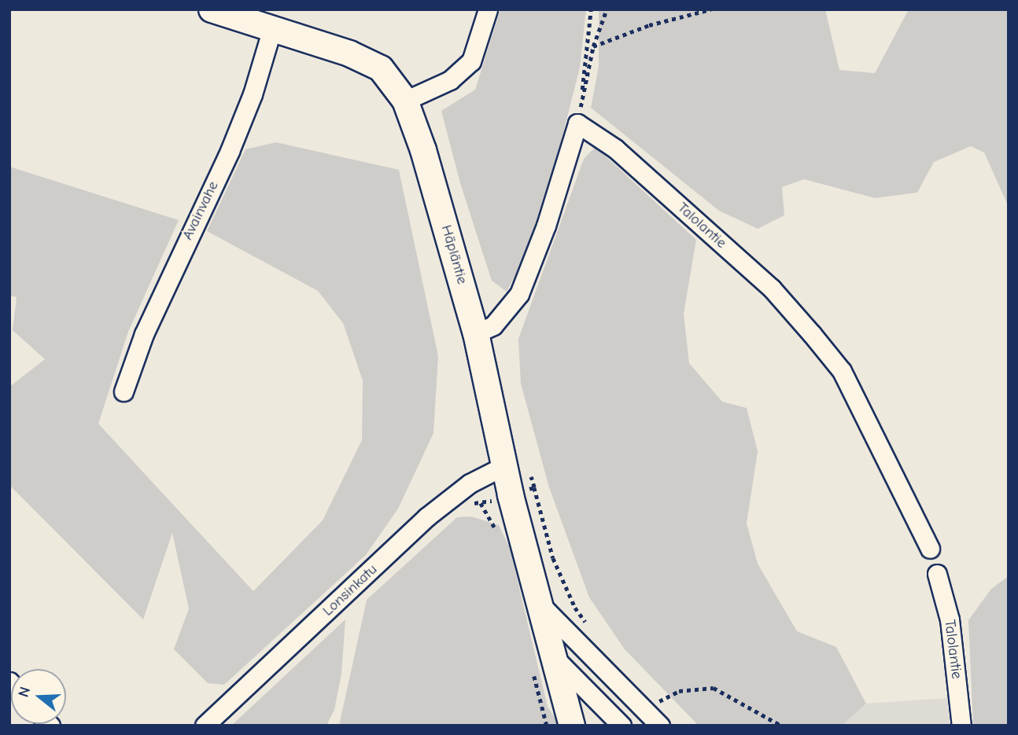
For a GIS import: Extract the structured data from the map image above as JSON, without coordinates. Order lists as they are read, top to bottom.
{
  "streets": {
    "street": [
      "Avainvahe",
      "Talolantie",
      "Häpläntie",
      "Lonsinkatu"
    ]
  },
  "crossings": [
    ["Avainvahe", "Häpläntie"],
    ["Häpläntie", "Lonsinkatu"]
  ],
  "north": "left"
}
